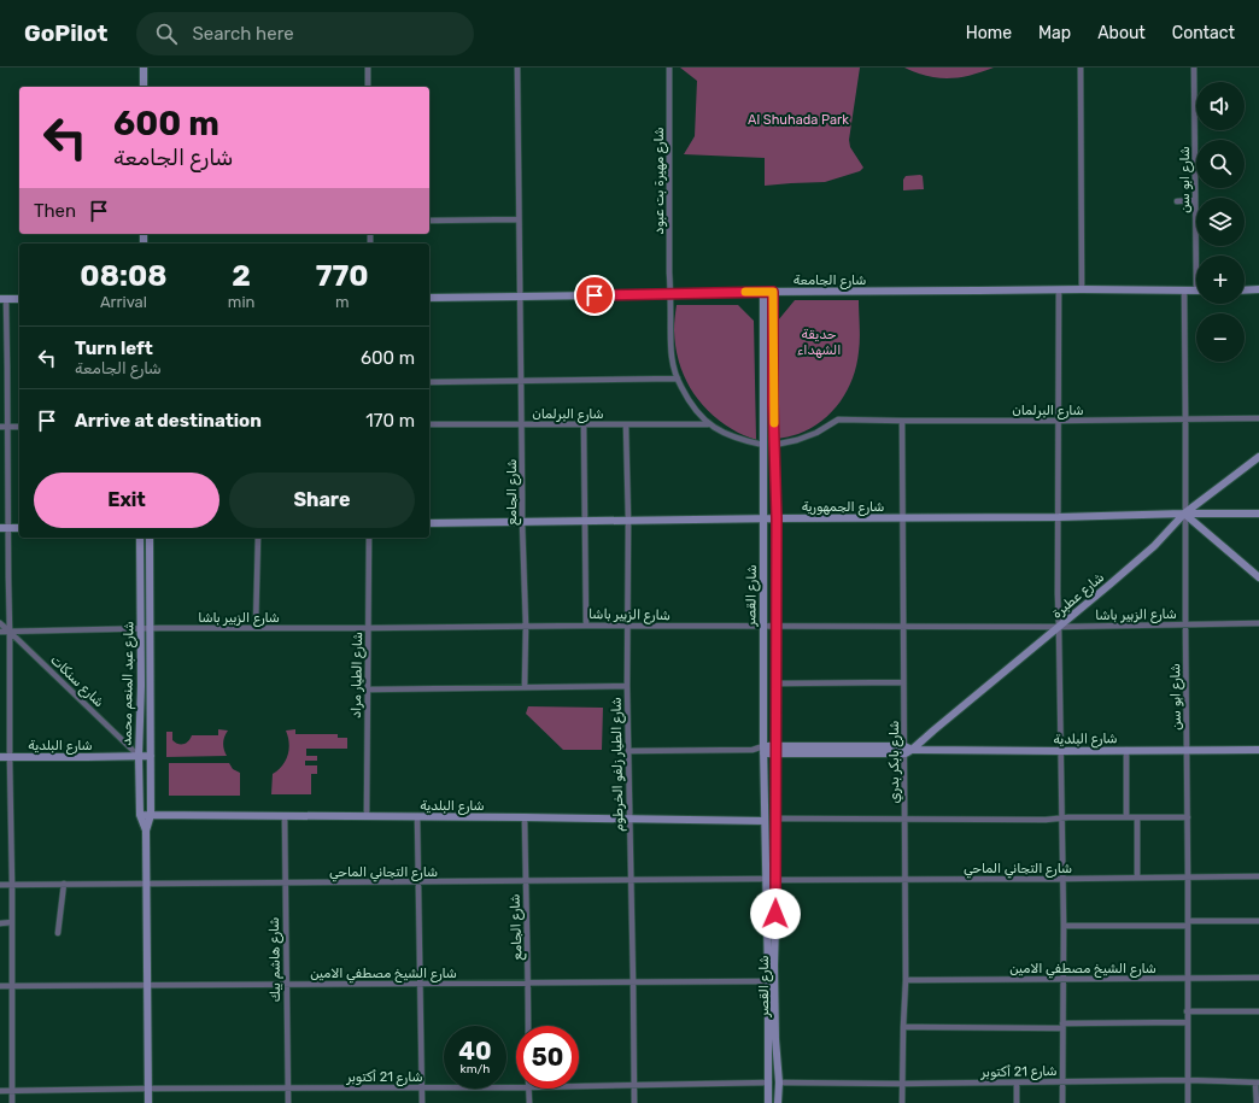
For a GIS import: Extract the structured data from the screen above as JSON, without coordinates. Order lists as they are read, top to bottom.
{
  "streets": {
    "main road": [
      "شارع الجامعة",
      "شارع الجمهورية",
      "شارع القصر",
      "شارع عطبرة",
      "شارع عبد المنعم محمد",
      "شارع البلدية"
    ],
    "street": [
      "شارع ابو سن",
      "شارع مهيرة بت عبود",
      "شارع البرلمان",
      "شارع الجامع",
      "شارع الزبير باشا",
      "شارع الطيار مراد",
      "شارع سنكات",
      "شارع بابكر بدري",
      "شارع الطيار زلفو الخرطوم",
      "شارع التجاني الماحي",
      "شارع هاشم بيك",
      "شارع الشيخ مصطفي الامين",
      "شارع 21 أكتوبر"
    ]
  },
  "crossings": [
    ["شارع ابو سن", "شارع الجامعة"],
    ["شارع ابو سن", "شارع البرلمان"],
    ["شارع ابو سن", "شارع الجمهورية"],
    ["شارع ابو سن", "شارع عطبرة"],
    ["شارع ابو سن", "شارع الزبير باشا"],
    ["شارع ابو سن", "شارع البلدية"],
    ["شارع ابو سن", "شارع التجاني الماحي"],
    ["شارع ابو سن", "شارع الشيخ مصطفي الامين"],
    ["شارع ابو سن", "شارع 21 أكتوبر"],
    ["شارع مهيرة بت عبود", "شارع الجامعة"],
    ["شارع مهيرة بت عبود", "شارع البرلمان"],
    ["شارع الجامعة", "شارع الجامع"],
    ["شارع الجامعة", "شارع القصر"],
    ["شارع البرلمان", "شارع الجامع"],
    ["شارع البرلمان", "شارع القصر"],
    ["شارع البرلمان", "شارع بابكر بدري"],
    ["شارع البرلمان", "شارع الطيار زلفو الخرطوم"],
    ["شارع الجامع", "شارع الجمهورية"],
    ["شارع الجامع", "شارع الزبير باشا"],
    ["شارع الجامع", "شارع البلدية"],
    ["شارع الجامع", "شارع التجاني الماحي"],
    ["شارع الجامع", "شارع الشيخ مصطفي الامين"],
    ["شارع الجمهورية", "شارع القصر"],
    ["شارع الجمهورية", "شارع عطبرة"],
    ["شارع الجمهورية", "شارع بابكر بدري"],
    ["شارع الجمهورية", "شارع الطيار زلفو الخرطوم"],
    ["شارع القصر", "شارع الزبير باشا"],
    ["شارع القصر", "شارع البلدية"],
    ["شارع القصر", "شارع التجاني الماحي"],
    ["شارع القصر", "شارع الشيخ مصطفي الامين"],
    ["شارع القصر", "شارع 21 أكتوبر"],
    ["شارع عطبرة", "شارع الزبير باشا"],
    ["شارع عطبرة", "شارع البلدية"],
    ["شارع عطبرة", "شارع بابكر بدري"],
    ["شارع الزبير باشا", "شارع الطيار مراد"],
    ["شارع الزبير باشا", "شارع سنكات"],
    ["شارع الزبير باشا", "شارع عبد المنعم محمد"],
    ["شارع الزبير باشا", "شارع بابكر بدري"],
    ["شارع الزبير باشا", "شارع الطيار زلفو الخرطوم"],
    ["شارع الطيار مراد", "شارع البلدية"],
    ["شارع سنكات", "شارع عبد المنعم محمد"],
    ["شارع سنكات", "شارع البلدية"],
    ["شارع عبد المنعم محمد", "شارع البلدية"],
    ["شارع عبد المنعم محمد", "شارع التجاني الماحي"],
    ["شارع عبد المنعم محمد", "شارع الشيخ مصطفي الامين"],
    ["شارع عبد المنعم محمد", "شارع 21 أكتوبر"],
    ["شارع البلدية", "شارع بابكر بدري"],
    ["شارع البلدية", "شارع الطيار زلفو الخرطوم"],
    ["شارع البلدية", "شارع هاشم بيك"],
    ["شارع بابكر بدري", "شارع التجاني الماحي"],
    ["شارع بابكر بدري", "شارع الشيخ مصطفي الامين"],
    ["شارع بابكر بدري", "شارع 21 أكتوبر"],
    ["شارع الطيار زلفو الخرطوم", "شارع التجاني الماحي"],
    ["شارع الطيار زلفو الخرطوم", "شارع الشيخ مصطفي الامين"],
    ["شارع الطيار زلفو الخرطوم", "شارع 21 أكتوبر"],
    ["شارع التجاني الماحي", "شارع هاشم بيك"],
    ["شارع هاشم بيك", "شارع الشيخ مصطفي الامين"],
    ["شارع هاشم بيك", "شارع 21 أكتوبر"]
  ],
  "parks": ["Al Shuhada Park", "حديقة الشهداء"],
  "page": {
    "header": "GoPilot",
    "search": "Search here",
    "nav": [
      "Home",
      "Map",
      "About",
      "Contact"
    ],
    "map_buttons": ["+", "−"],
    "turn": ["600 m", "شارع الجامعة"],
    "then": "Then",
    "eta": [
      "08:08",
      "Arrival",
      "2",
      "min",
      "770",
      "m"
    ],
    "list": [
      {
        "name": "Turn left",
        "note": "شارع الجامعة",
        "value": "600 m"
      },
      {
        "name": "Arrive at destination",
        "value": "170 m"
      }
    ],
    "buttons": ["Exit", "Share"],
    "speed": "40 km/h",
    "limit": "50"
  }
}
